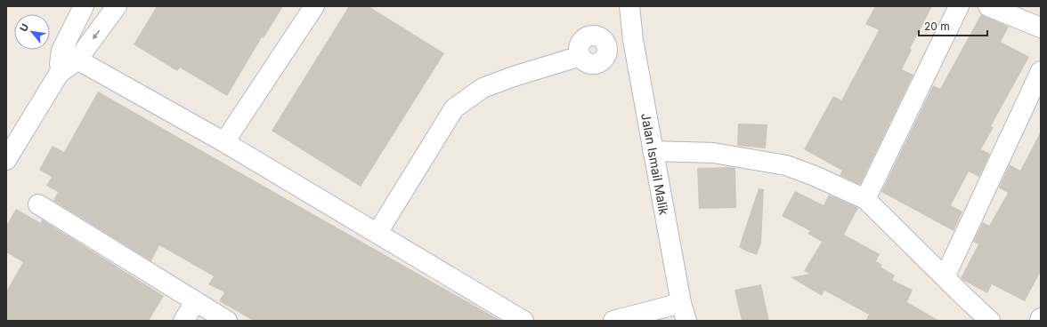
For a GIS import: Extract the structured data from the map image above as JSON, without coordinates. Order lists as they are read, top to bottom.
{
  "streets": {
    "street": ["Jalan Ismail Malik"]
  },
  "scale_bar": "20 m",
  "north": "top left"
}
